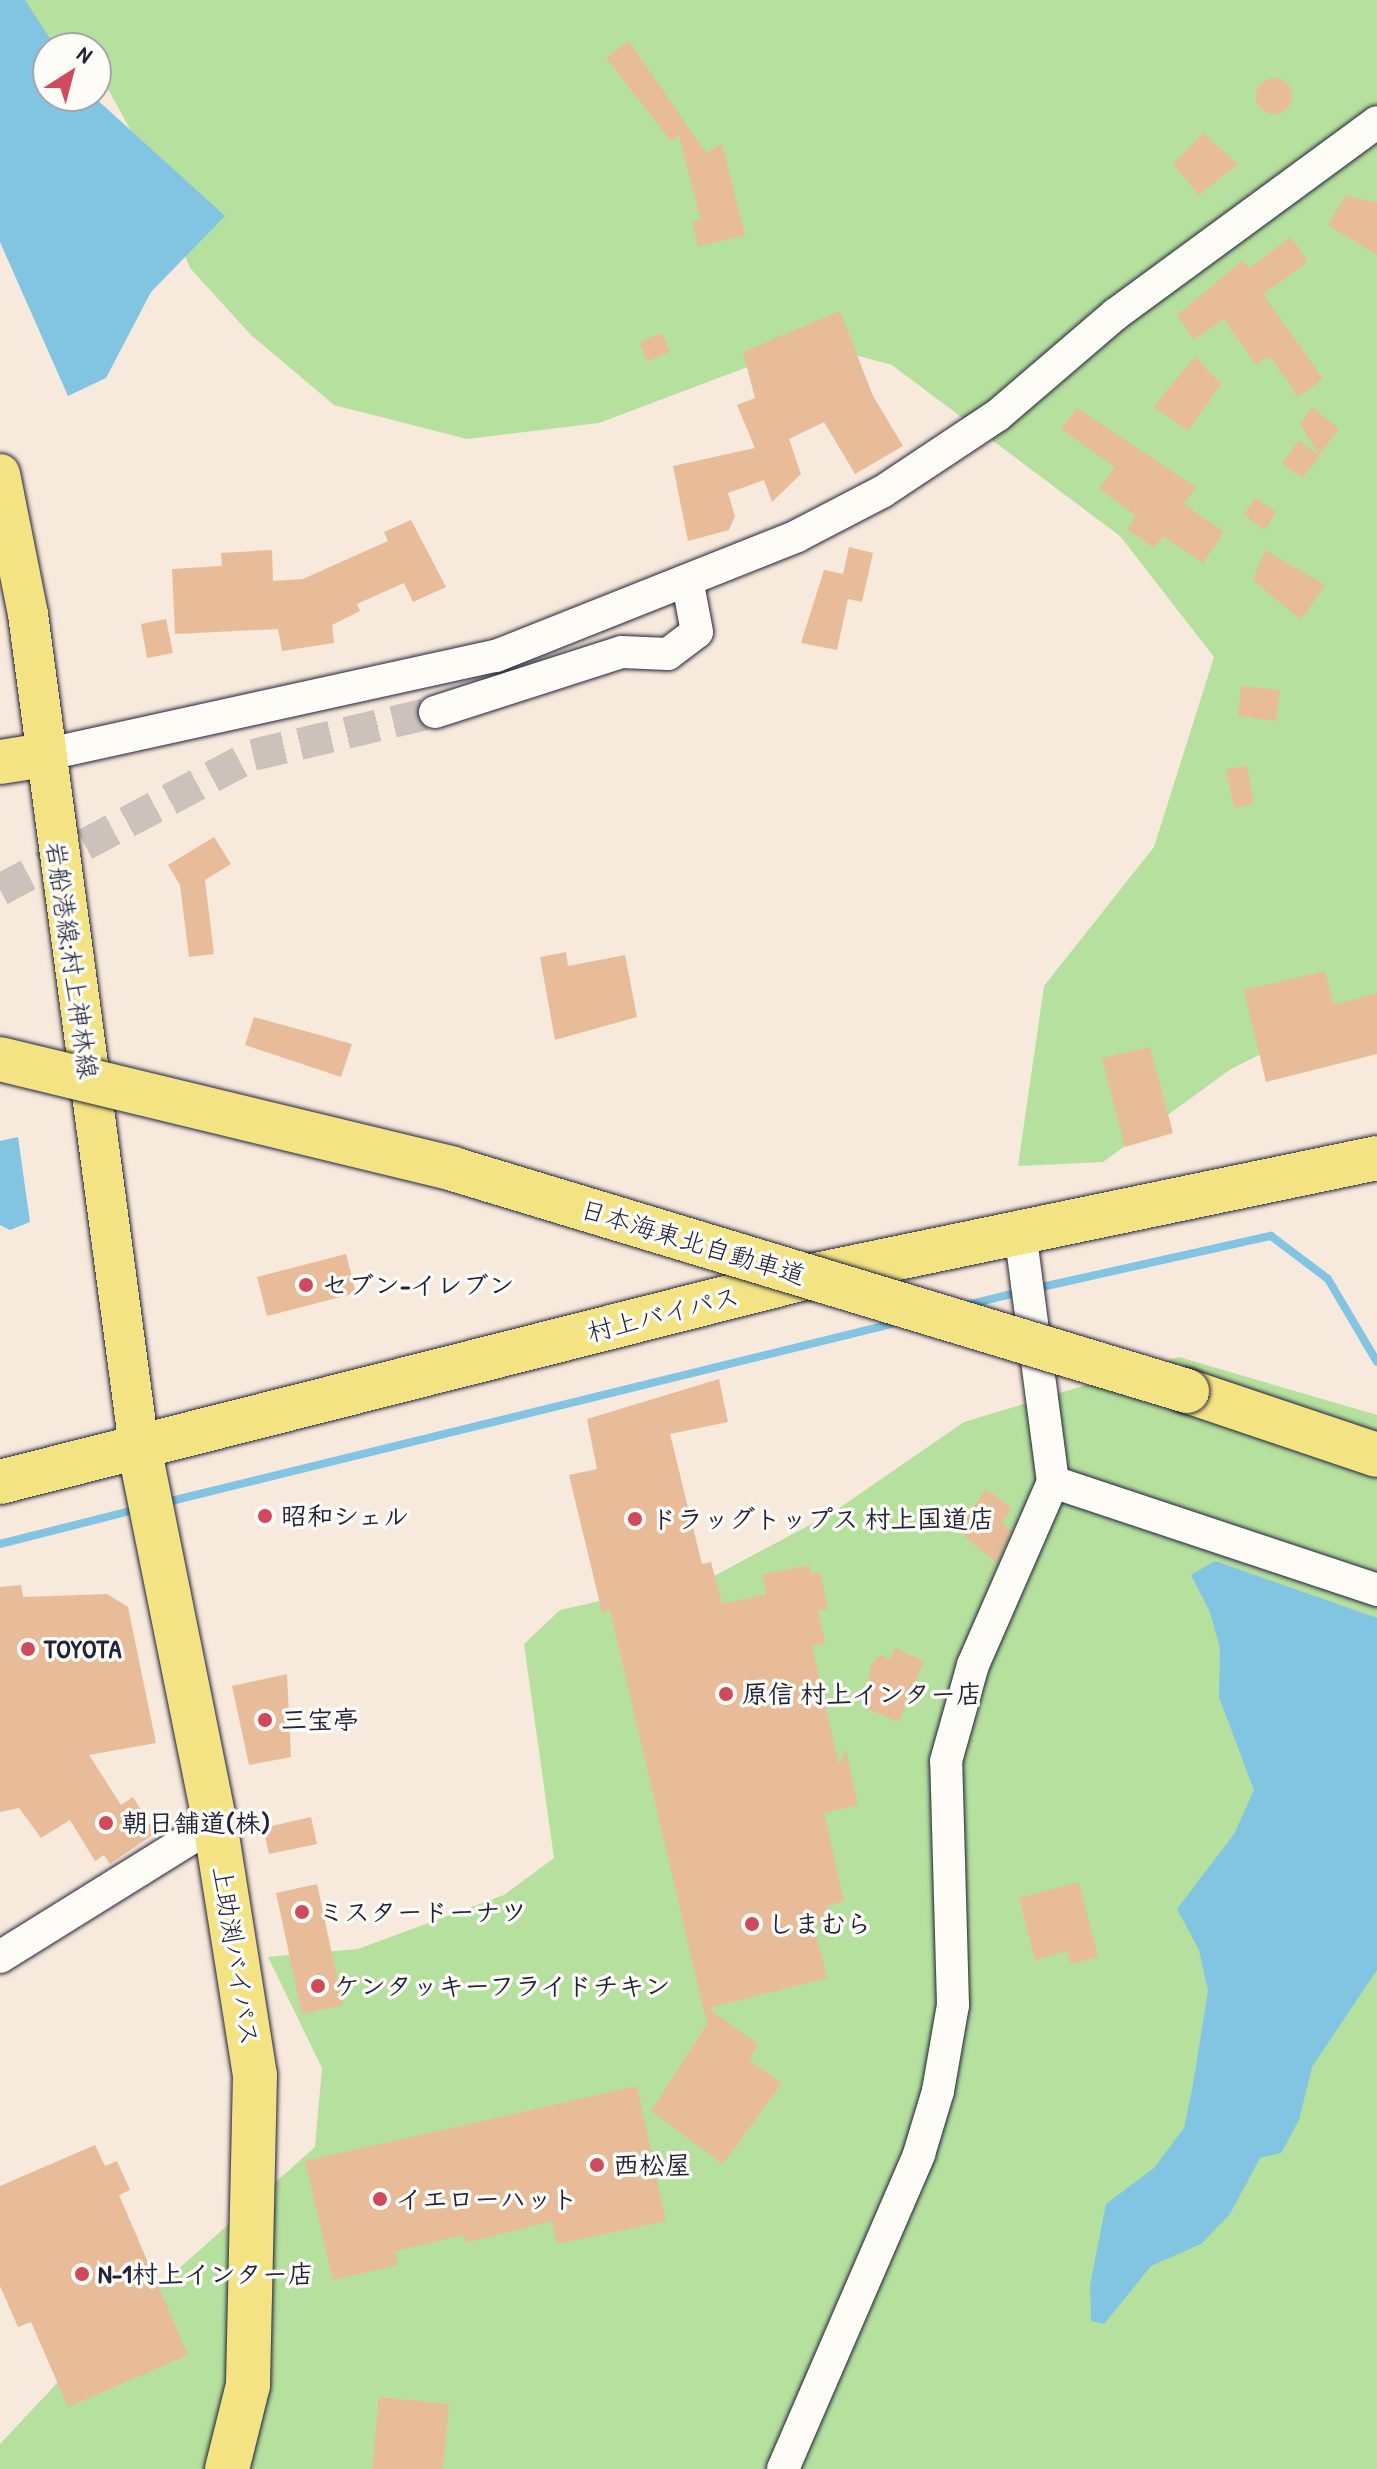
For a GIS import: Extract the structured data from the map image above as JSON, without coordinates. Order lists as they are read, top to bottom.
{
  "streets": {
    "highway": ["日本海東北自動車道", "村上バイパス", "上助渕バイパス"],
    "main road": ["岩船港線;村上神林線"]
  },
  "crossings": [
    ["岩船港線;村上神林線", "村上バイパス"],
    ["岩船港線;村上神林線", "上助渕バイパス"],
    ["村上バイパス", "上助渕バイパス"]
  ],
  "places": [
    "セブン-イレブン",
    "昭和シェル",
    "ドラッグトップス 村上国道店",
    "TOYOTA",
    "原信 村上インター店",
    "三宝亭",
    "朝日舗道(株)",
    "ミスタードーナツ",
    "しまむら",
    "ケンタッキーフライドチキン",
    "西松屋",
    "イエローハット",
    "N-1村上インター店"
  ],
  "north": "top right"
}
